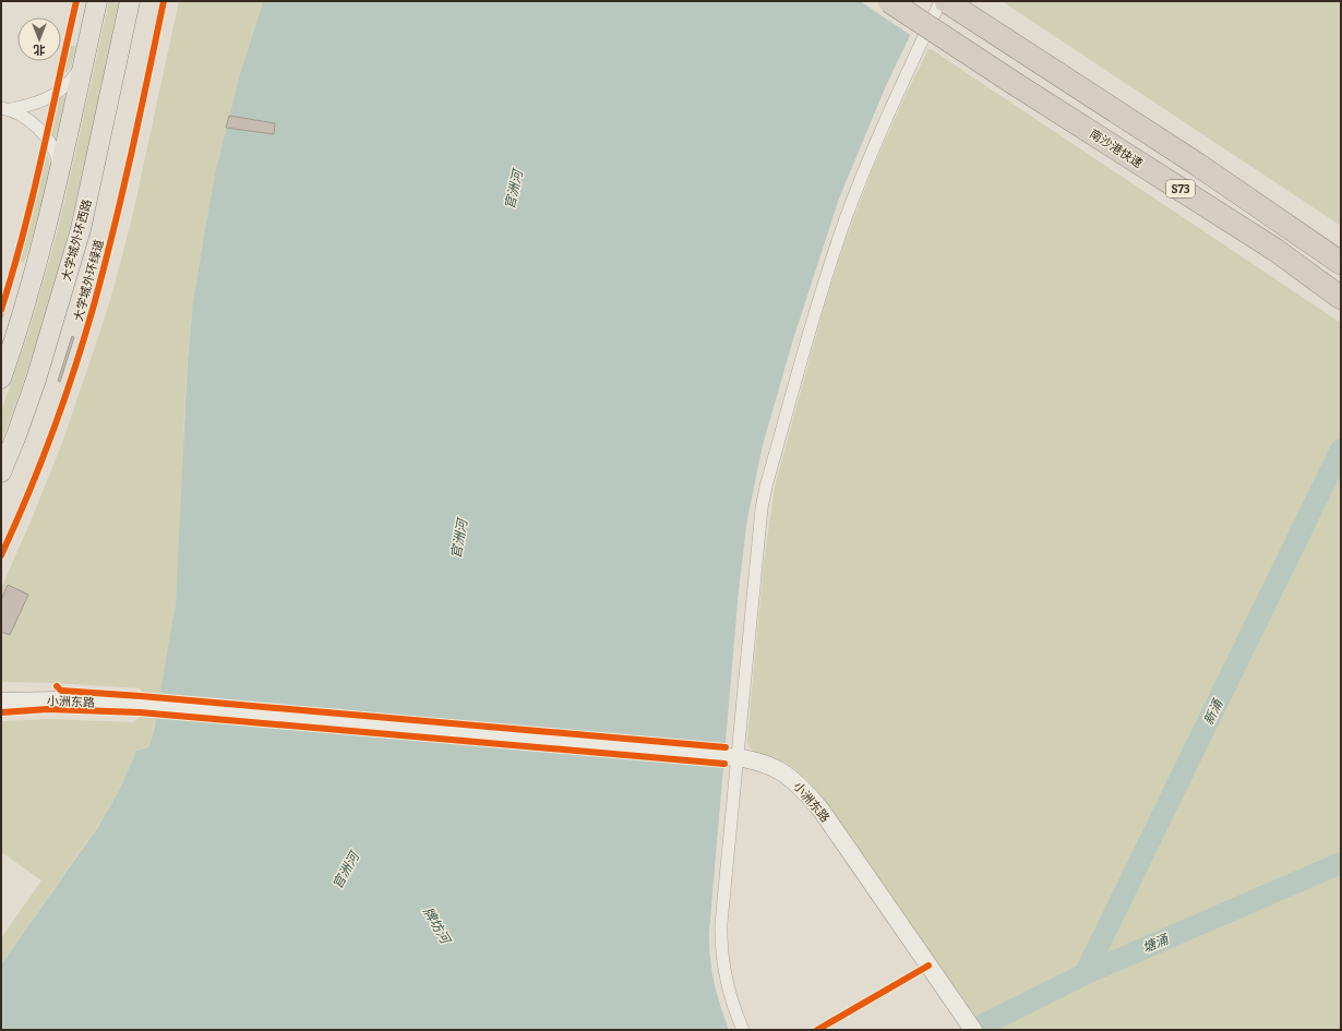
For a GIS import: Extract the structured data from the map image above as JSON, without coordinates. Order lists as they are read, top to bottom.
{
  "streets": {
    "highway": ["南沙港快速", "S73"],
    "main road": ["大学城外环西路", "小洲东路"],
    "cycle path": ["大学城外环绿道"]
  },
  "water": [
    "官洲河",
    "新涌",
    "牌坊河",
    "塘涌"
  ],
  "north": "bottom"
}
